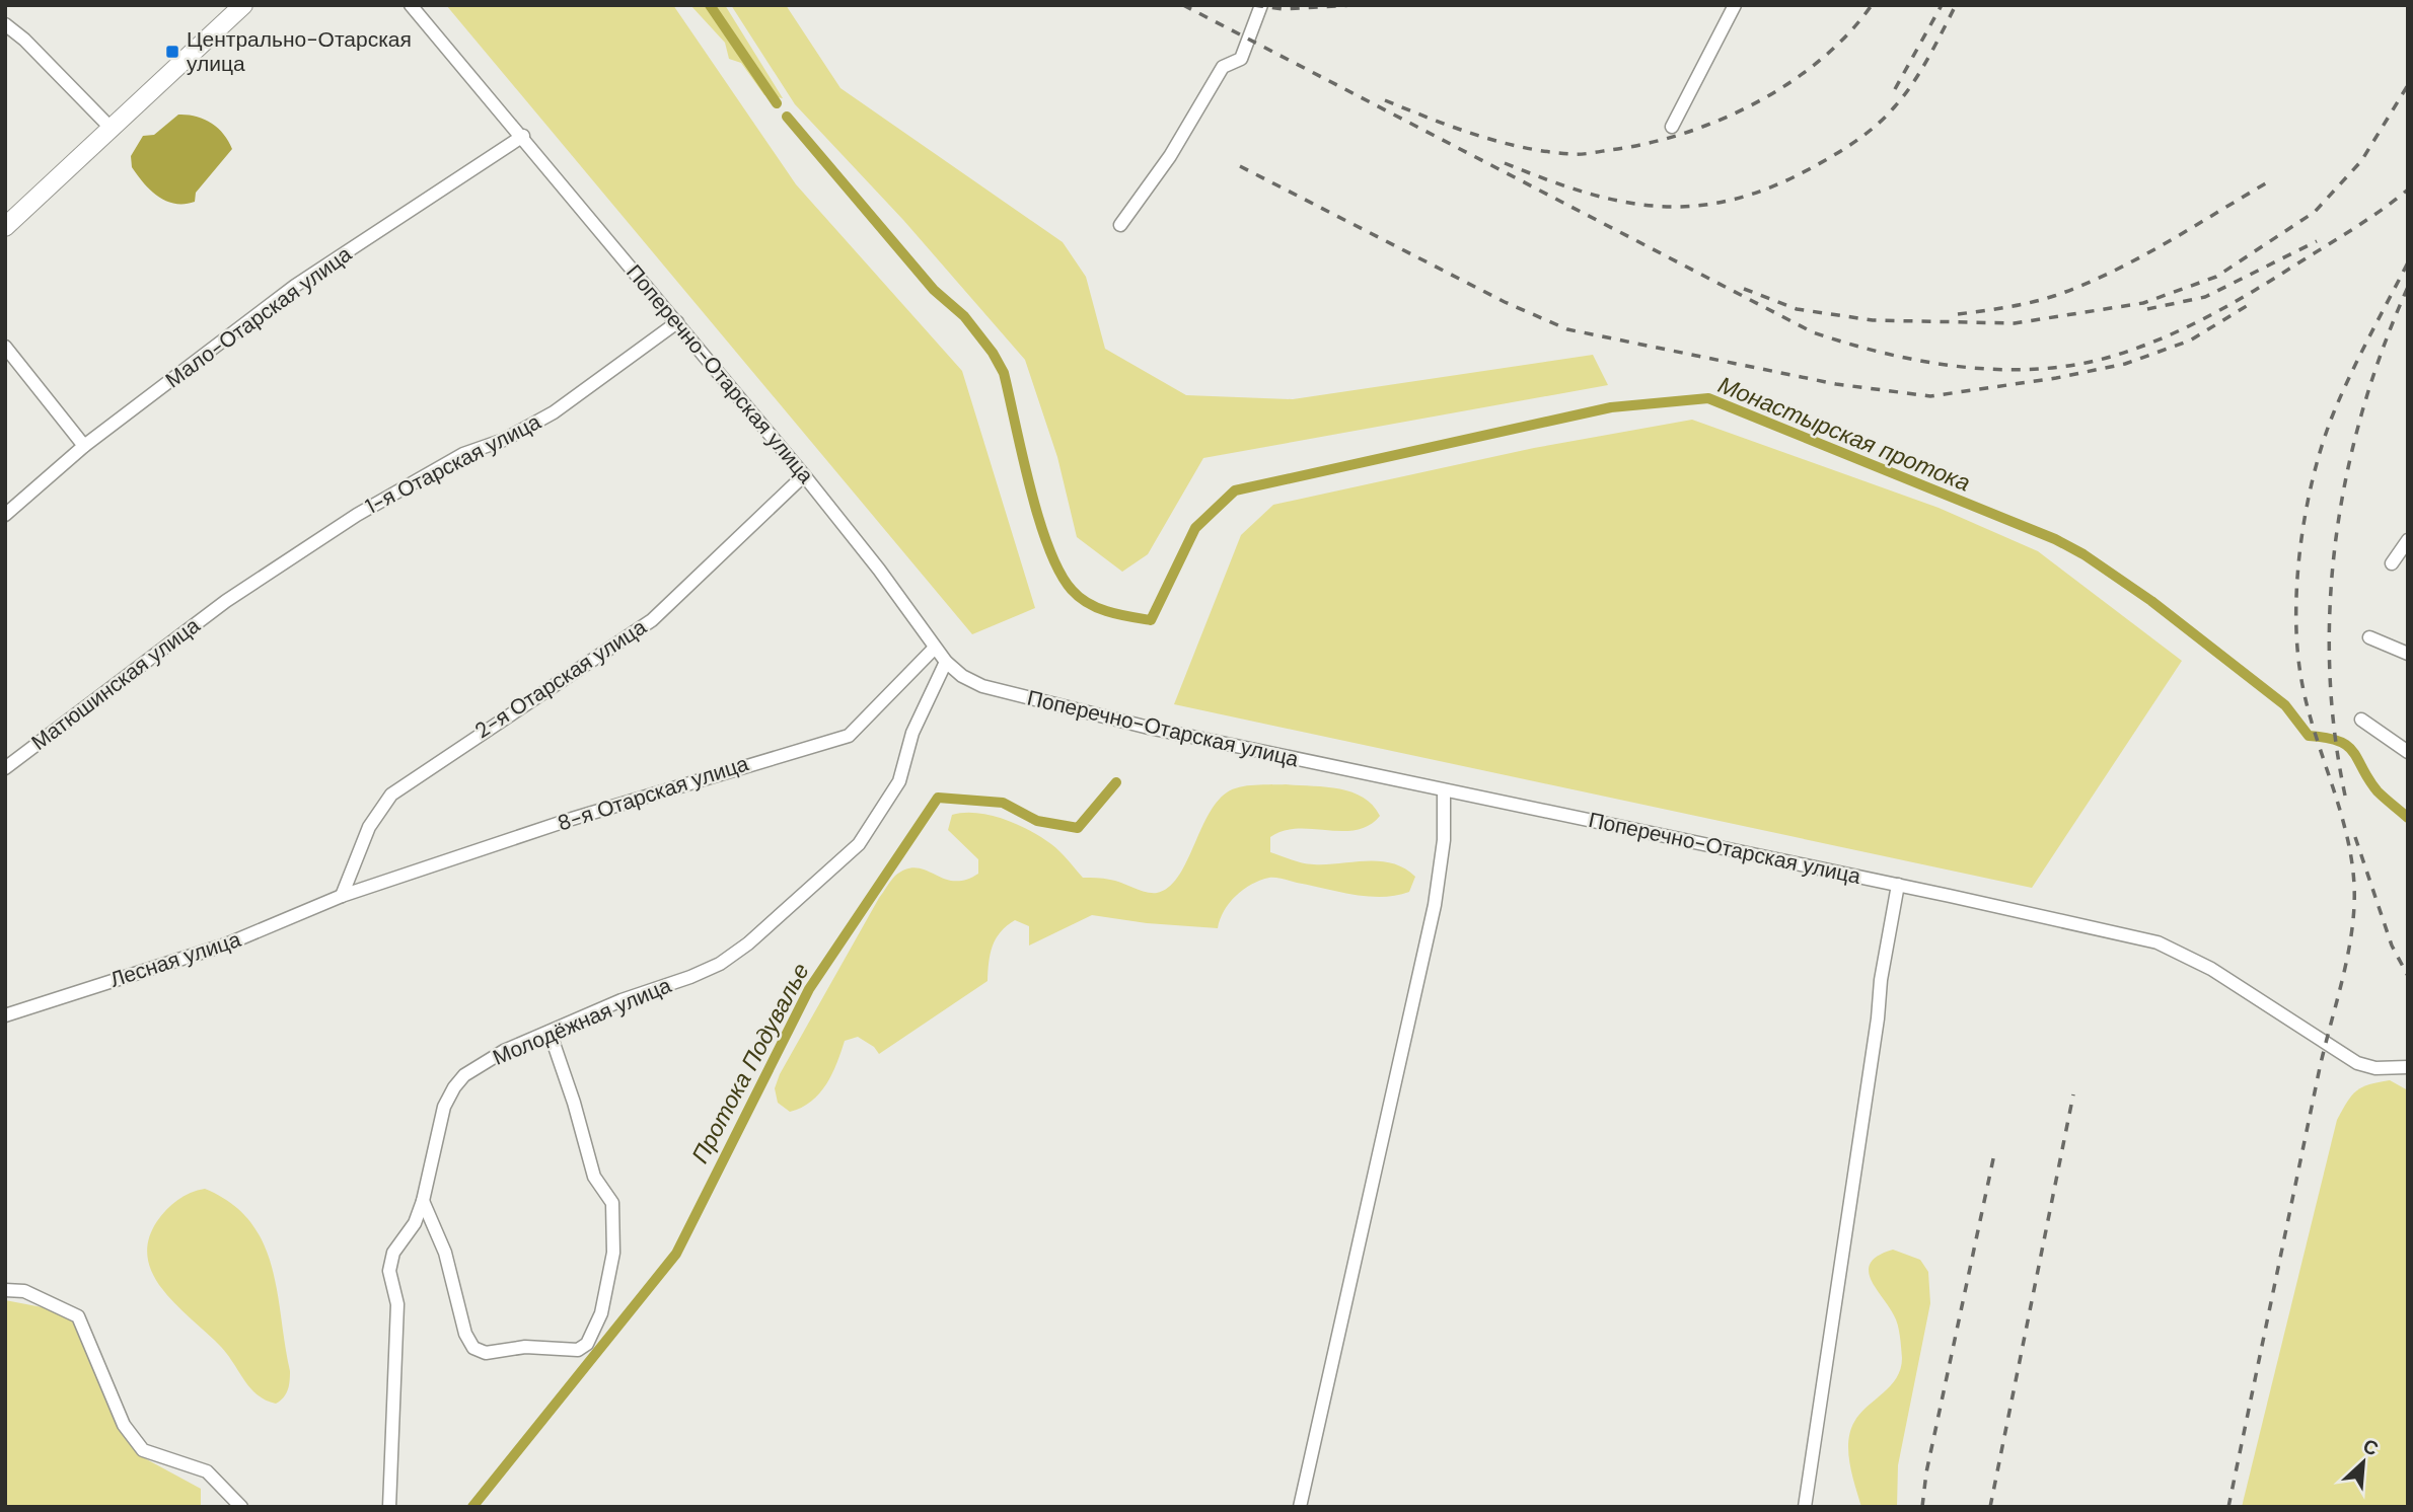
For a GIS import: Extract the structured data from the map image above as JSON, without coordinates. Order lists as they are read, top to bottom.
{
  "streets": {
    "street": [
      "Мало-Отарская улица",
      "Поперечно-Отарская улица",
      "1-я Отарская улица",
      "2-я Отарская улица",
      "Матюшинская улица",
      "8-я Отарская улица",
      "Лесная улица",
      "Молодёжная улица"
    ]
  },
  "crossings": [
    ["Мало-Отарская улица", "Поперечно-Отарская улица"],
    ["Поперечно-Отарская улица", "1-я Отарская улица"],
    ["Поперечно-Отарская улица", "2-я Отарская улица"],
    ["Поперечно-Отарская улица", "8-я Отарская улица"],
    ["Поперечно-Отарская улица", "Молодёжная улица"],
    ["1-я Отарская улица", "Матюшинская улица"],
    ["2-я Отарская улица", "8-я Отарская улица"],
    ["2-я Отарская улица", "Лесная улица"],
    ["8-я Отарская улица", "Лесная улица"]
  ],
  "water": ["Монастырская протока", "Протока Подувалье"],
  "places": {
    "transit": ["Центрально-Отарская улица"]
  },
  "north": "top right"
}
